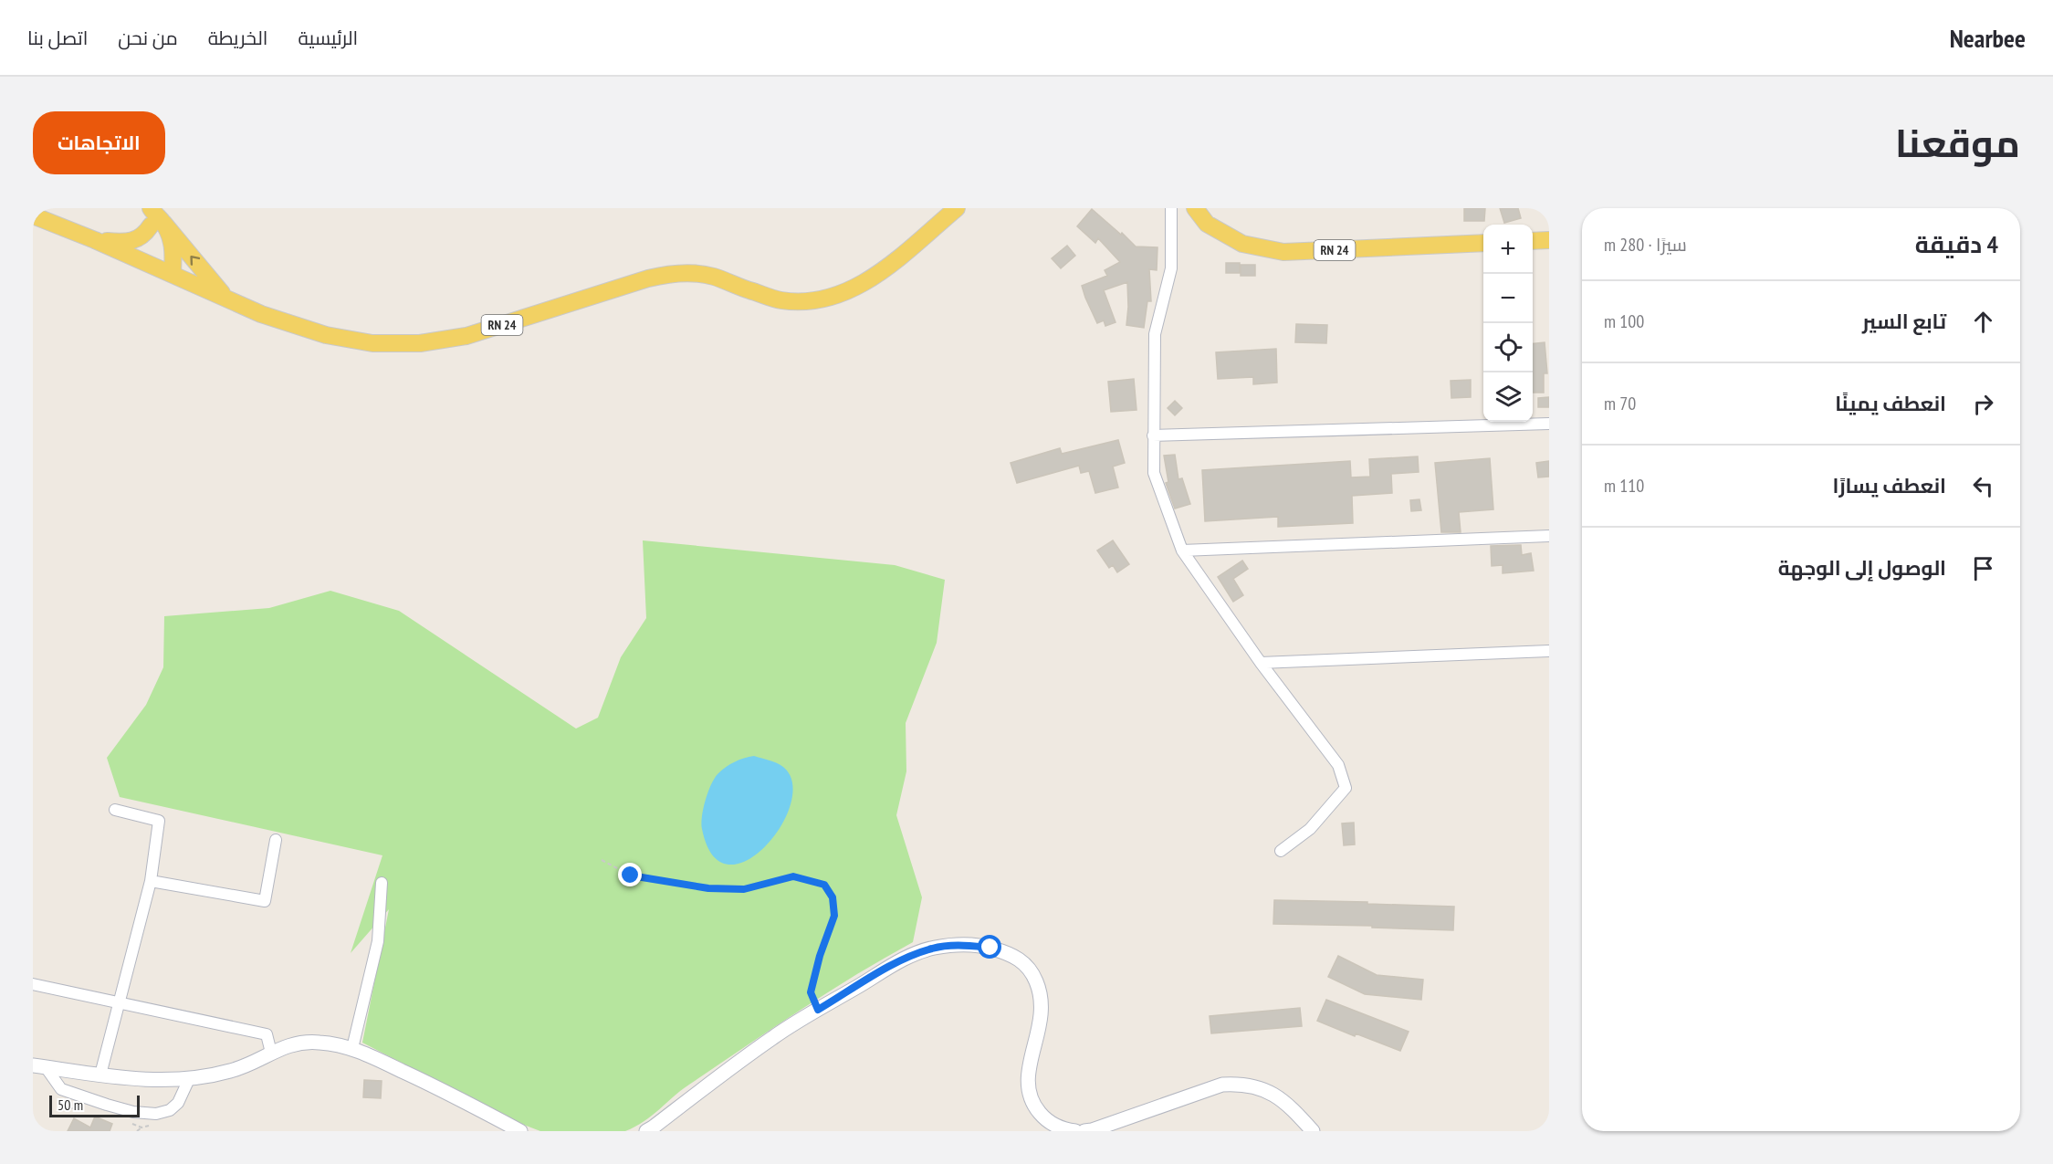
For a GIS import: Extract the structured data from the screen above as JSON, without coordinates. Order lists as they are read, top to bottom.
{
  "streets": {
    "main road": ["RN 24"]
  },
  "scale_bar": "50 m",
  "page": {
    "header": "Nearbee",
    "nav": [
      "الرئيسية",
      "الخريطة",
      "من نحن",
      "اتصل بنا"
    ],
    "title": "موقعنا",
    "buttons": "الاتجاهات",
    "heading": ["4 دقيقة", "سيرًا · 280 m"],
    "map_buttons": ["+", "−"],
    "list": [
      ["تابع السير", "100 m"],
      ["انعطف يمينًا", "70 m"],
      ["انعطف يسارًا", "110 m"],
      "الوصول إلى الوجهة"
    ],
    "scale": "50 m"
  }
}
